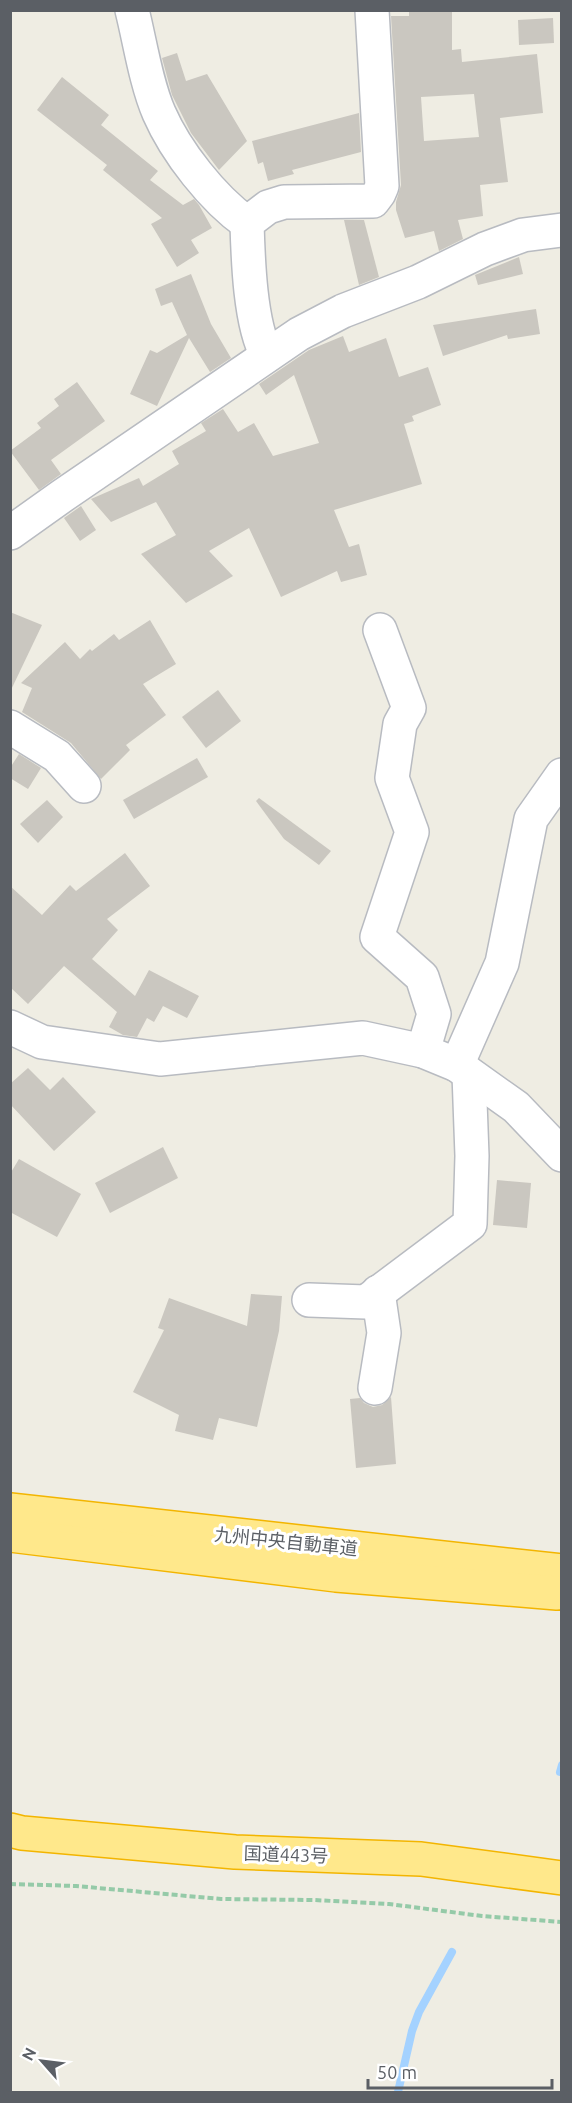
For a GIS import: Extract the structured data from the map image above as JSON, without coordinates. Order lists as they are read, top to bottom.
{
  "streets": {
    "highway": ["九州中央自動車道", "国道443号"]
  },
  "scale_bar": "50 m",
  "north": "top left"
}
